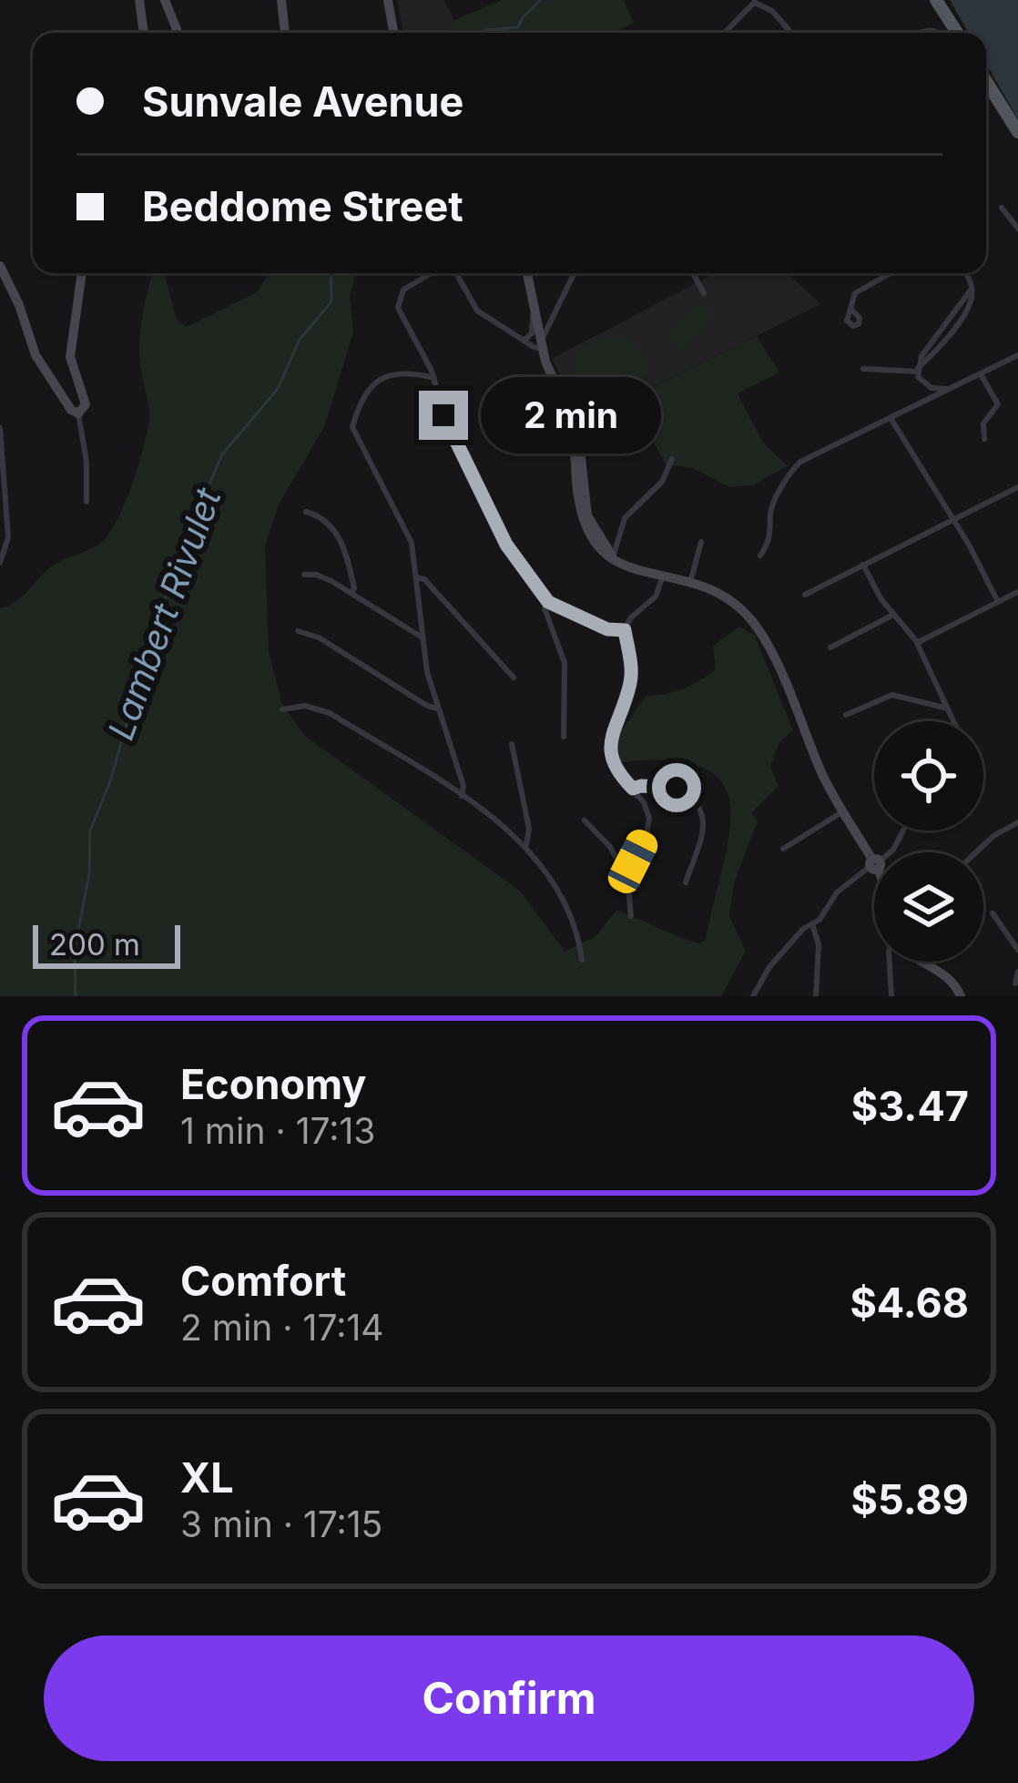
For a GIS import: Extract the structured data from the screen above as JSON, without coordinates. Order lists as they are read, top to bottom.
{
  "water": ["Lambert Rivulet"],
  "scale_bar": "200 m",
  "page": {
    "banner": ["Sunvale Avenue", "Beddome Street"],
    "bubble": "2 min",
    "scale": "200 m",
    "list": [
      {
        "name": "Economy",
        "note": "1 min · 17:13",
        "value": "$3.47"
      },
      {
        "name": "Comfort",
        "note": "2 min · 17:14",
        "value": "$4.68"
      },
      {
        "name": "XL",
        "note": "3 min · 17:15",
        "value": "$5.89"
      }
    ],
    "buttons": "Confirm"
  }
}
